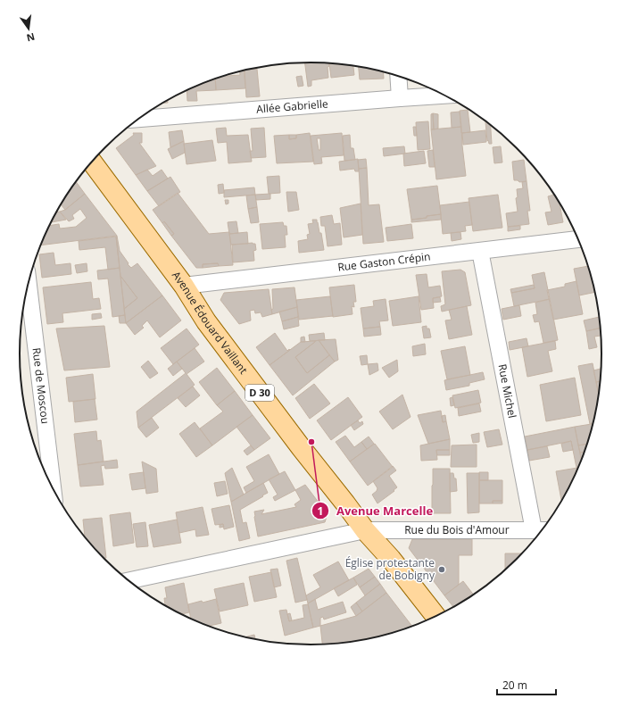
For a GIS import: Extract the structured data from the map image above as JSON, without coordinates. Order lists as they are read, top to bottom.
{
  "streets": {
    "main road": ["Avenue Édouard Vaillant", "D 30"],
    "street": [
      "Allée Gabrielle",
      "Rue Gaston Crépin",
      "Rue de Moscou",
      "Rue Michel",
      "Rue du Bois d'Amour"
    ]
  },
  "crossings": [
    ["Rue Gaston Crépin", "Avenue Édouard Vaillant"],
    ["Rue Gaston Crépin", "Rue Michel"],
    ["Avenue Édouard Vaillant", "Rue du Bois d'Amour"],
    ["Rue Michel", "Rue du Bois d'Amour"]
  ],
  "places": ["Avenue Marcelle", "Église protestante de Bobigny"],
  "scale_bar": "20 m",
  "north": "bottom"
}
